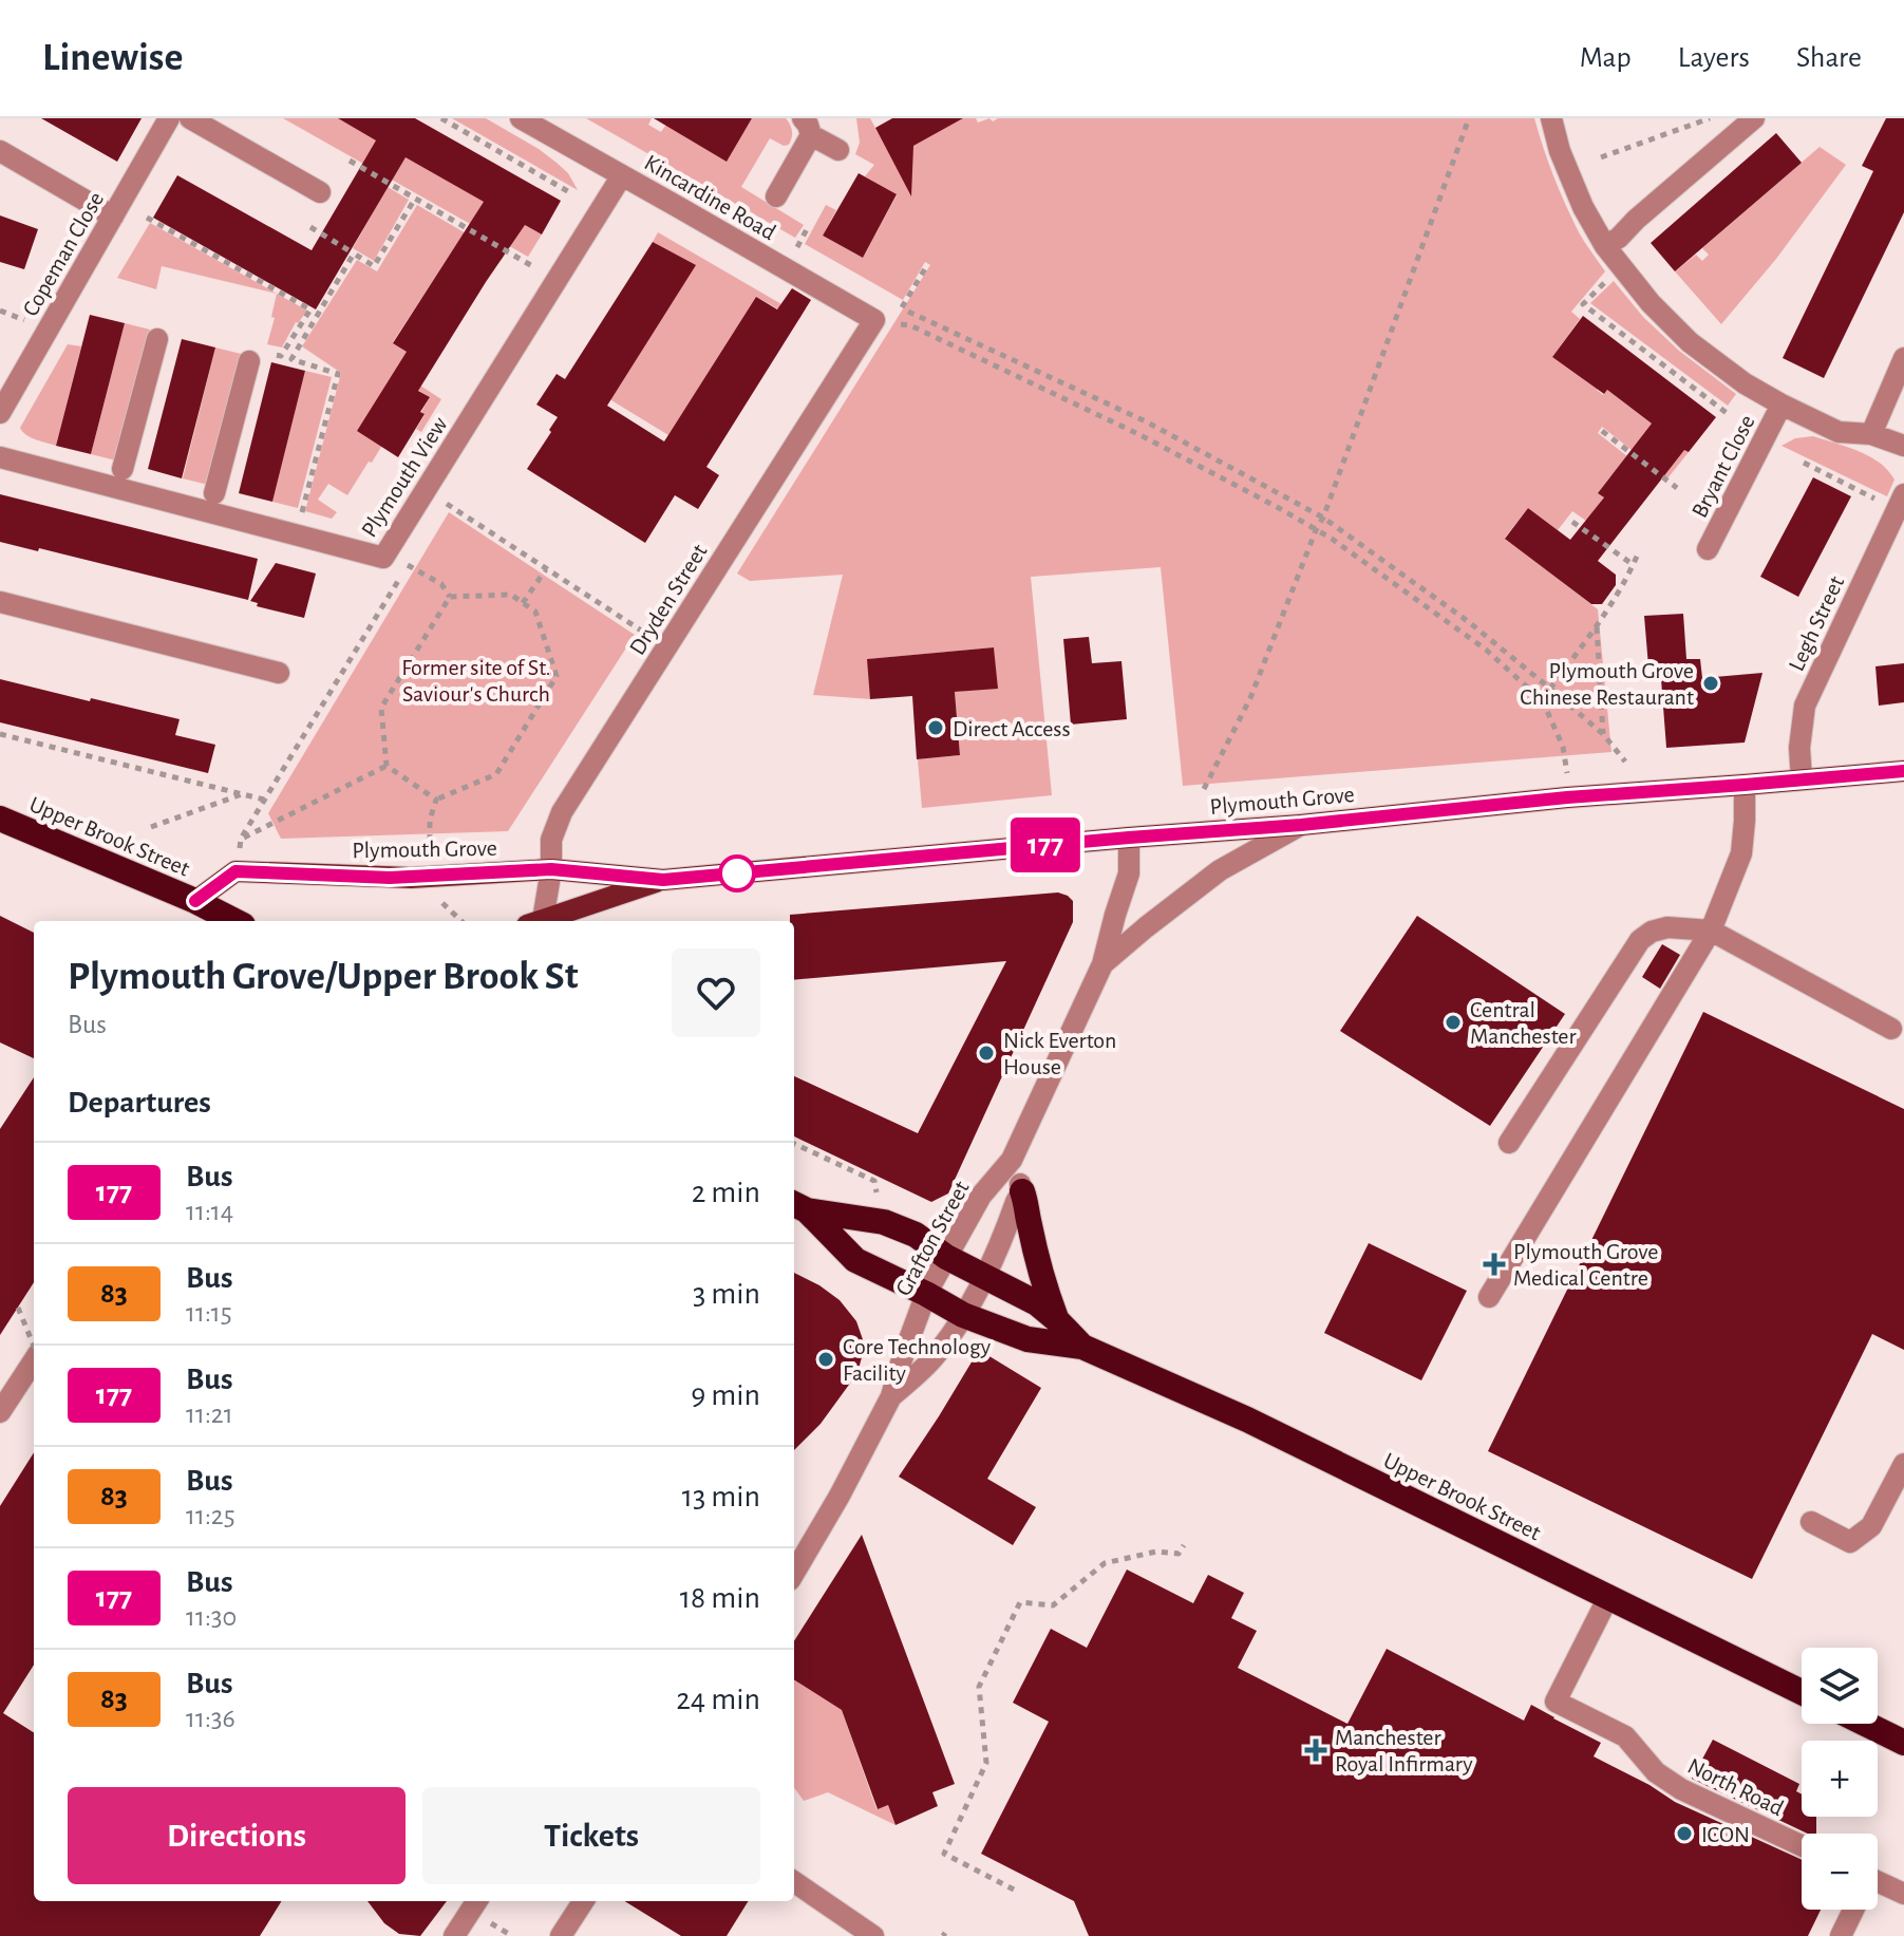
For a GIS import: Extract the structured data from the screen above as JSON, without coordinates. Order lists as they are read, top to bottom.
{
  "streets": {
    "highway": ["Upper Brook Street"],
    "main road": ["Plymouth Grove"],
    "street": [
      "Kincardine Road",
      "Copeman Close",
      "Bryant Close",
      "Plymouth View",
      "Dryden Street",
      "Legh Street",
      "Grafton Street",
      "North Road"
    ]
  },
  "crossings": [
    ["Kincardine Road", "Plymouth View"],
    ["Kincardine Road", "Dryden Street"],
    ["Dryden Street", "Plymouth Grove"],
    ["Legh Street", "Plymouth Grove"],
    ["Upper Brook Street", "Grafton Street"],
    ["Upper Brook Street", "North Road"]
  ],
  "parks": ["Former site of St. Saviour's Church"],
  "places": {
    "other": [
      "Plymouth Grove Chinese Restaurant",
      "Direct Access",
      "Central Manchester",
      "Nick Everton House",
      "Core Technology Facility",
      "ICON"
    ],
    "health": ["Plymouth Grove Medical Centre", "Manchester Royal Infirmary"]
  },
  "lines": ["bus line 177"],
  "page": {
    "header": "Linewise",
    "nav": ["Map", "Layers", "Share"],
    "on_map": "177",
    "heading": [
      ["Plymouth Grove/Upper Brook St", "Bus"],
      "Departures"
    ],
    "list": [
      {
        "mark": "177",
        "name": "Bus",
        "note": "11:14",
        "value": "2 min"
      },
      {
        "mark": "83",
        "name": "Bus",
        "note": "11:15",
        "value": "3 min"
      },
      {
        "mark": "177",
        "name": "Bus",
        "note": "11:21",
        "value": "9 min"
      },
      {
        "mark": "83",
        "name": "Bus",
        "note": "11:25",
        "value": "13 min"
      },
      {
        "mark": "177",
        "name": "Bus",
        "note": "11:30",
        "value": "18 min"
      },
      {
        "mark": "83",
        "name": "Bus",
        "note": "11:36",
        "value": "24 min"
      }
    ],
    "map_buttons": ["+", "−"],
    "buttons": ["Directions", "Tickets"]
  }
}
